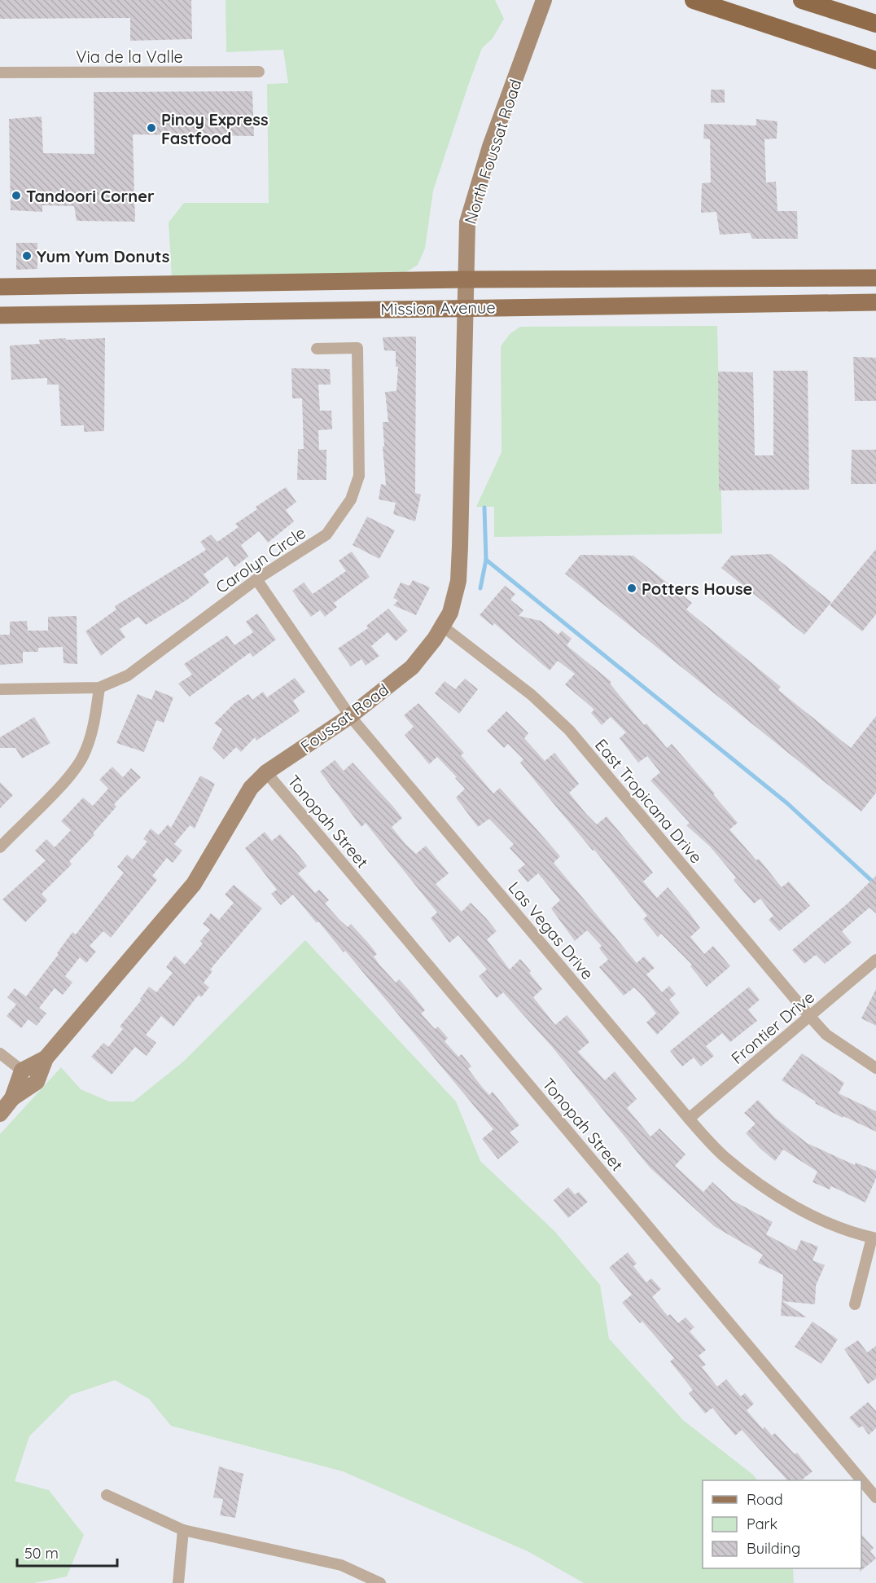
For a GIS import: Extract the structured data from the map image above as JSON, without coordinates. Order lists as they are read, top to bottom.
{
  "streets": {
    "main road": ["North Foussat Road", "Mission Avenue", "Foussat Road"],
    "street": [
      "Via de la Valle",
      "Carolyn Circle",
      "East Tropicana Drive",
      "Tonopah Street",
      "Las Vegas Drive",
      "Frontier Drive"
    ]
  },
  "crossings": [
    ["North Foussat Road", "Mission Avenue"],
    ["North Foussat Road", "Foussat Road"],
    ["Mission Avenue", "Foussat Road"],
    ["Carolyn Circle", "Las Vegas Drive"],
    ["Foussat Road", "East Tropicana Drive"],
    ["Foussat Road", "Tonopah Street"],
    ["Foussat Road", "Las Vegas Drive"],
    ["East Tropicana Drive", "Frontier Drive"],
    ["Las Vegas Drive", "Frontier Drive"]
  ],
  "places": [
    "Pinoy Express Fastfood",
    "Tandoori Corner",
    "Yum Yum Donuts",
    "Potters House"
  ],
  "legend": ["Road", "Park", "Building"],
  "scale_bar": "50 m"
}
